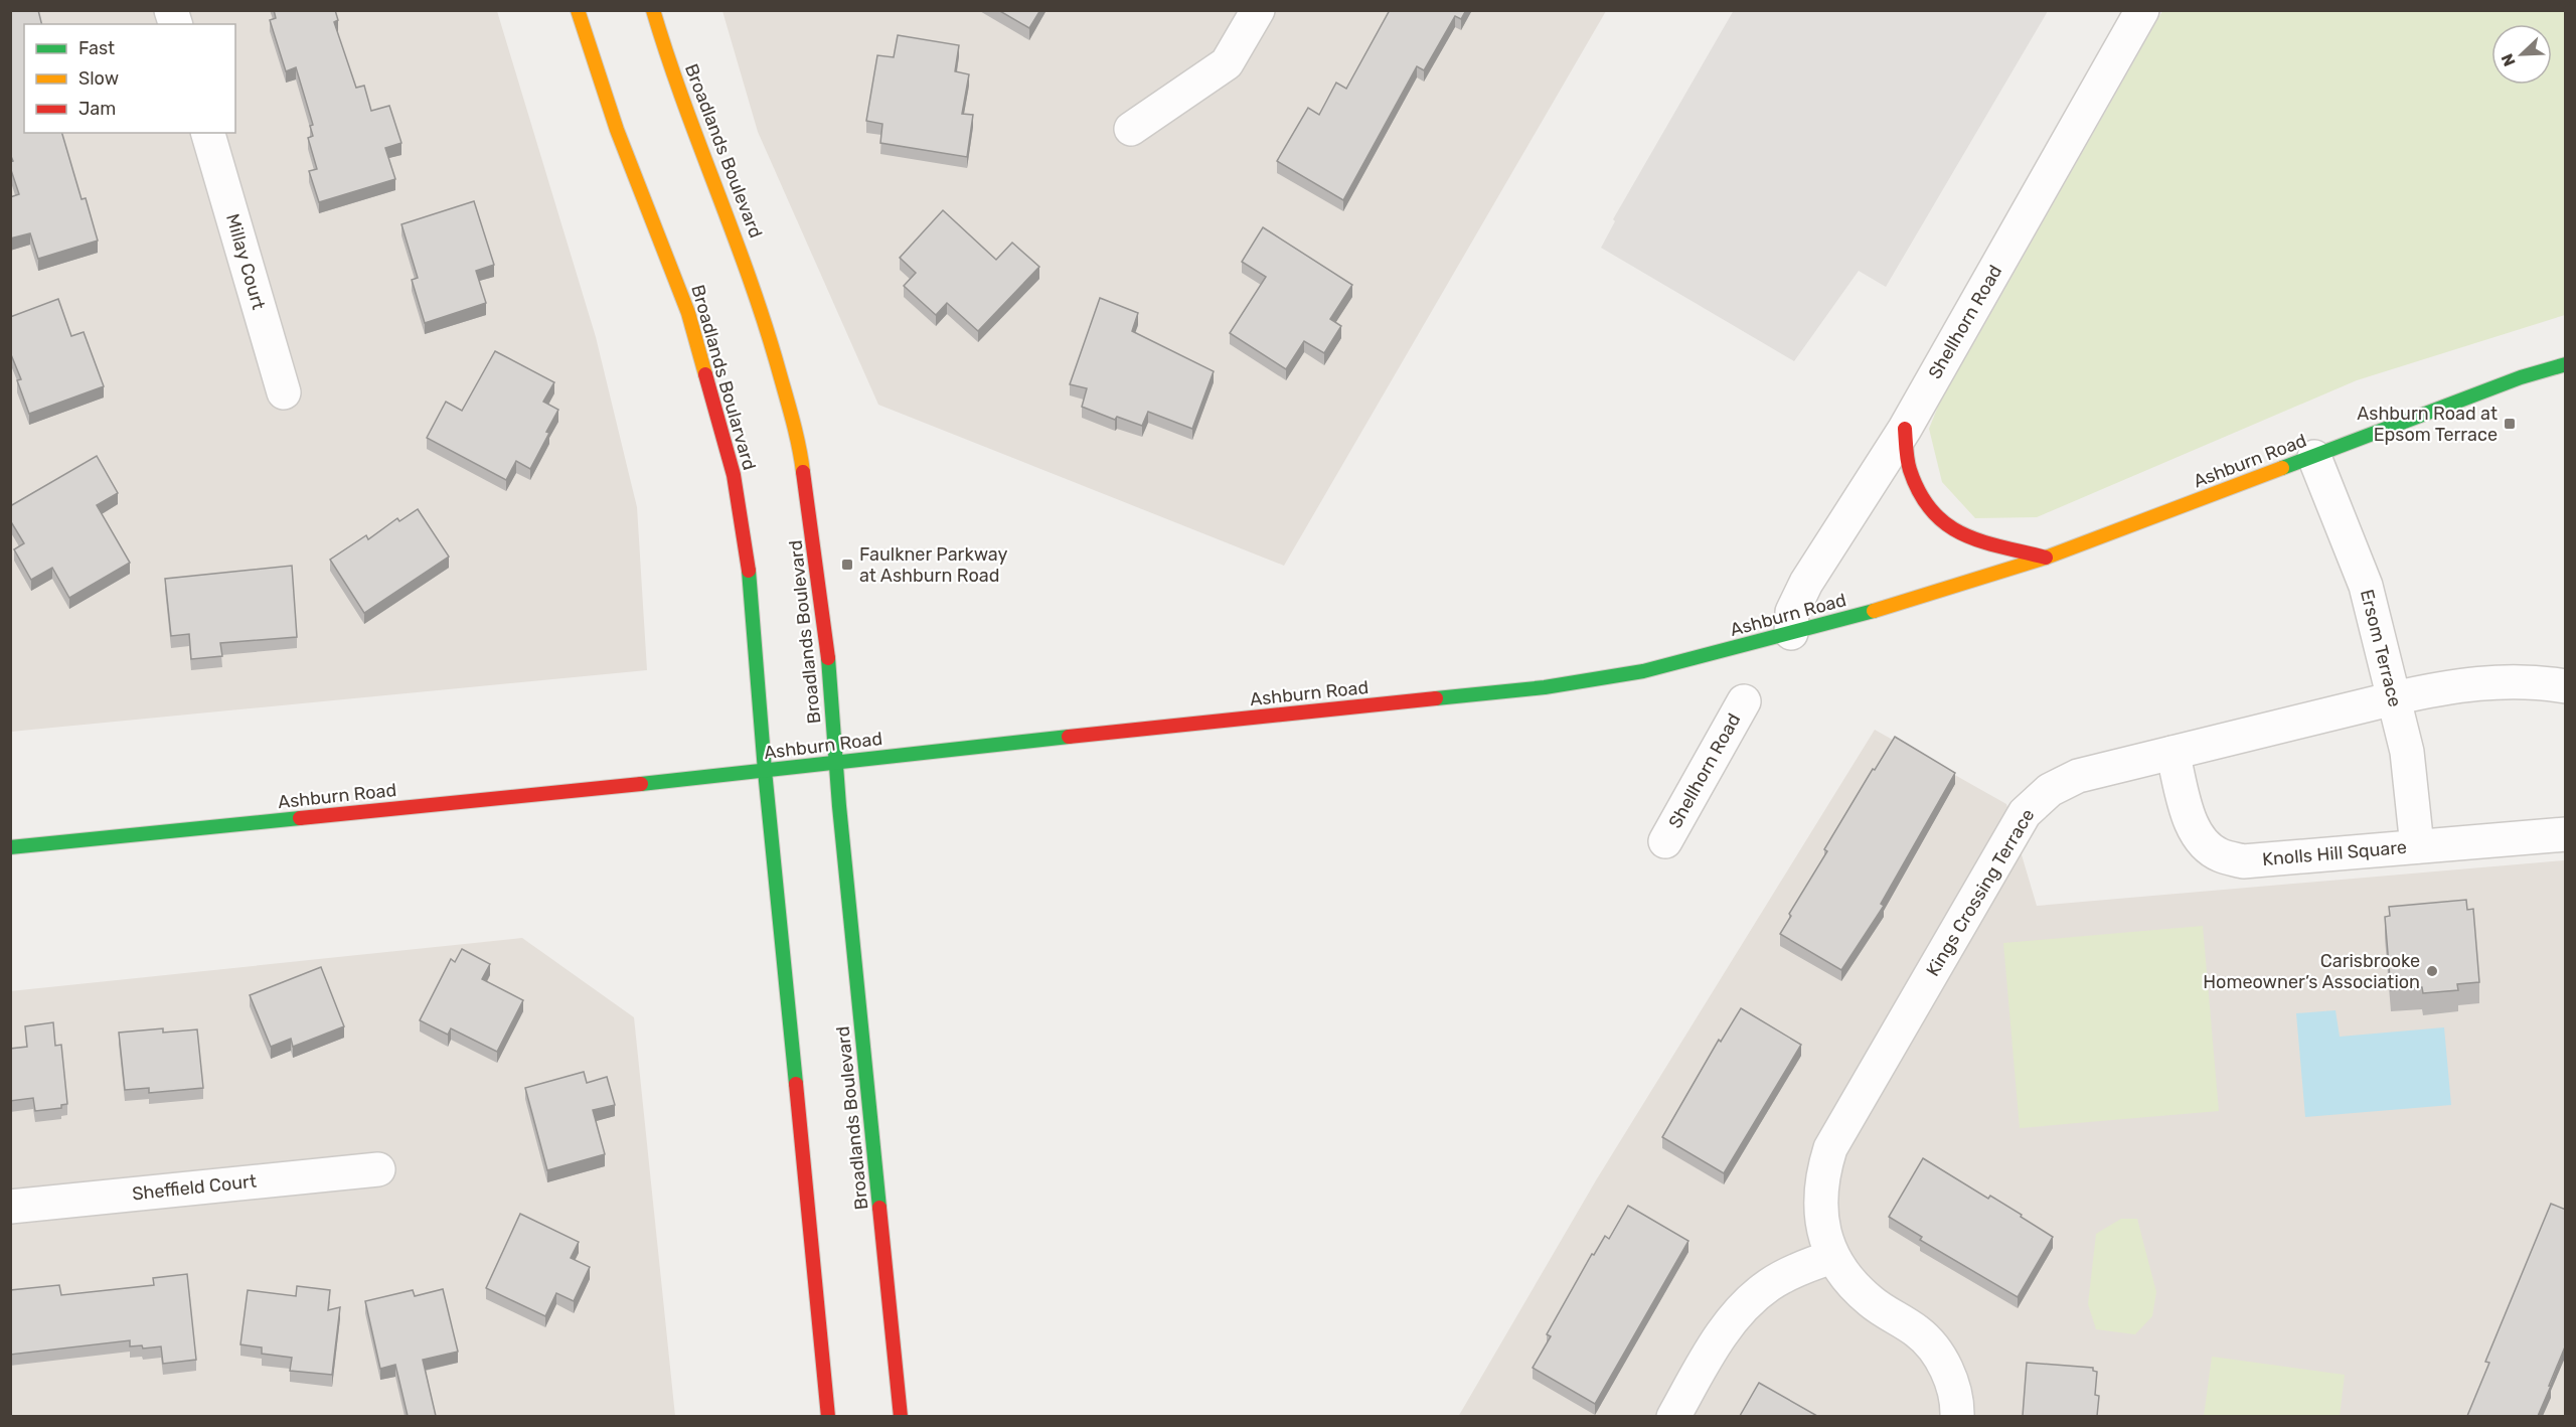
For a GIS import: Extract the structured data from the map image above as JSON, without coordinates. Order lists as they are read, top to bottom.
{
  "streets": {
    "main road": ["Broadlands Boulevard", "Broadlands Boularvard", "Ashburn Road"],
    "street": [
      "Millay Court",
      "Shellhorn Road",
      "Ersom Terrace",
      "Knolls Hill Square",
      "Kings Crossing Terrace",
      "Sheffield Court"
    ]
  },
  "crossings": [
    ["Broadlands Boulevard", "Ashburn Road"],
    ["Shellhorn Road", "Ashburn Road"],
    ["Broadlands Boularvard", "Ashburn Road"],
    ["Ashburn Road", "Ersom Terrace"],
    ["Ersom Terrace", "Knolls Hill Square"],
    ["Ersom Terrace", "Kings Crossing Terrace"],
    ["Knolls Hill Square", "Kings Crossing Terrace"]
  ],
  "places": {
    "transit": ["Ashburn Road at Epsom Terrace", "Faulkner Parkway at Ashburn Road"],
    "other": ["Carisbrooke Homeowner’s Association"]
  },
  "legend": ["Fast", "Slow", "Jam"],
  "north": "bottom left"
}
